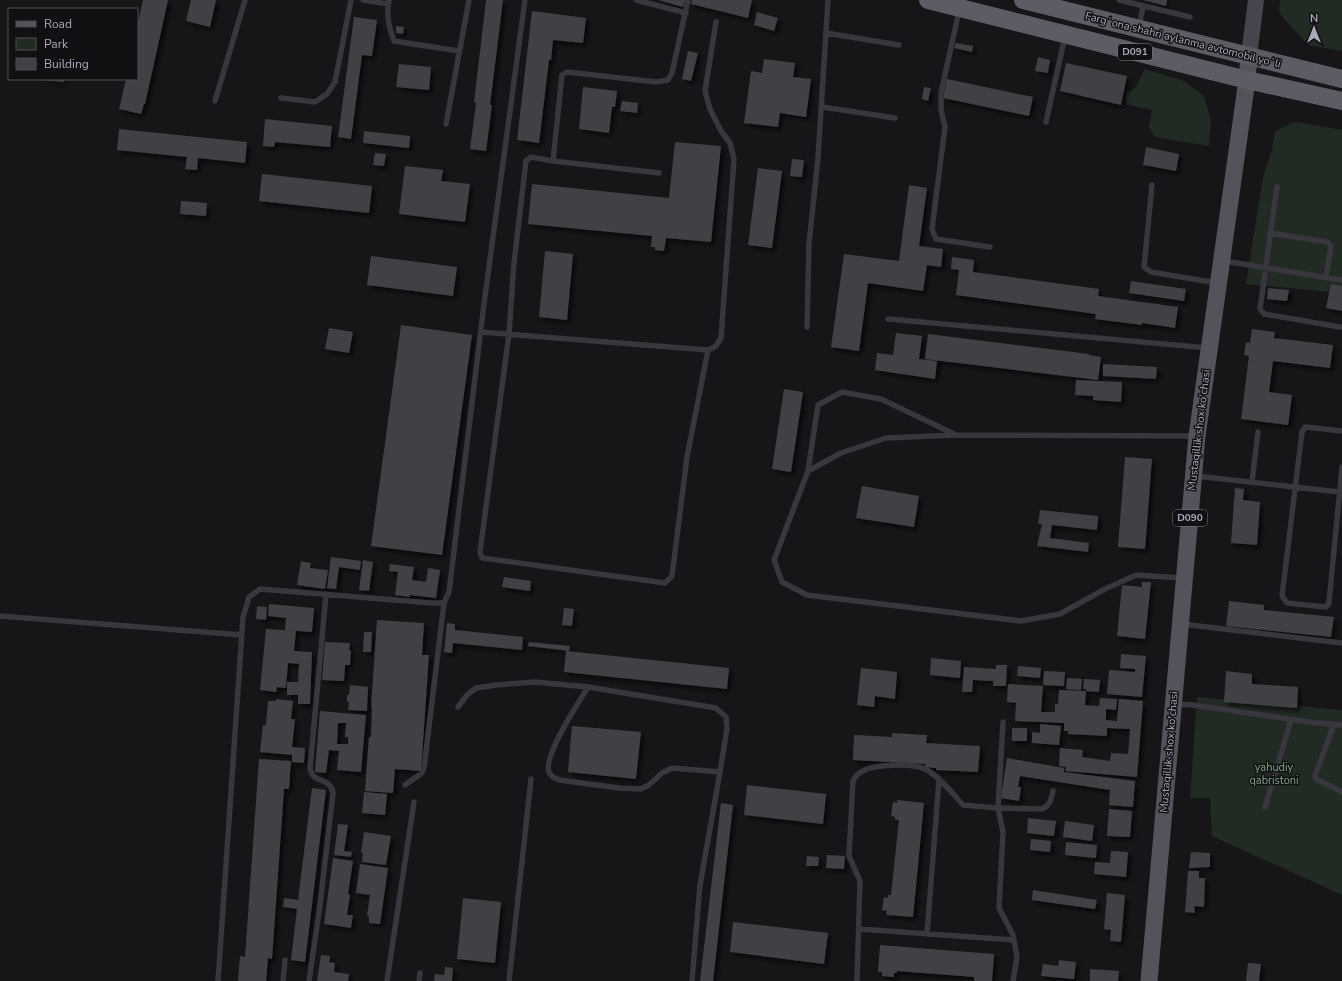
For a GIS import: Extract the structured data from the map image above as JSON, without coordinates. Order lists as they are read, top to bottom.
{
  "streets": {
    "highway": ["Fargʻona shahri aylanma avtomobil yoʻli", "D091"],
    "main road": ["Mustaqillik shox ko'chasi", "D090"]
  },
  "crossings": [
    ["Fargʻona shahri aylanma avtomobil yoʻli", "Mustaqillik shox ko'chasi"]
  ],
  "parks": ["yahudiy qabristoni"],
  "legend": ["Road", "Park", "Building"],
  "north": "top"
}
